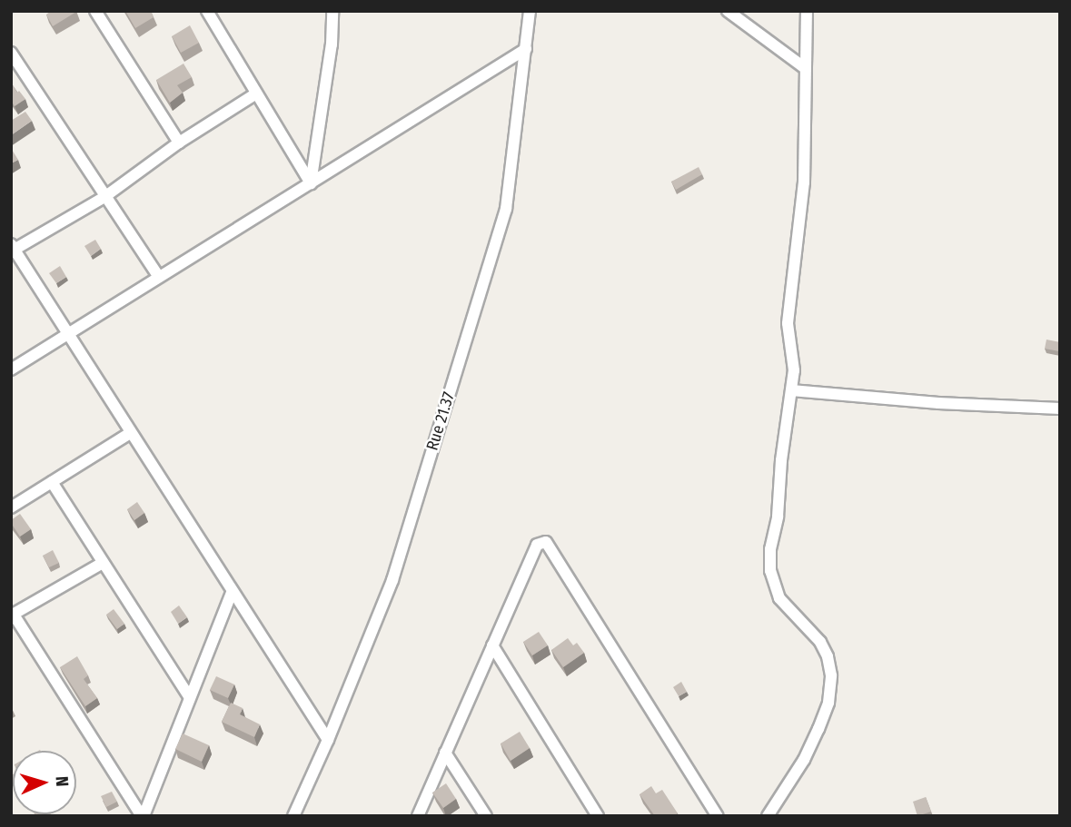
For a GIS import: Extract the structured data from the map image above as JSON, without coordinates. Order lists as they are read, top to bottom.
{
  "streets": {
    "street": ["Rue 21.37"]
  },
  "north": "right"
}
